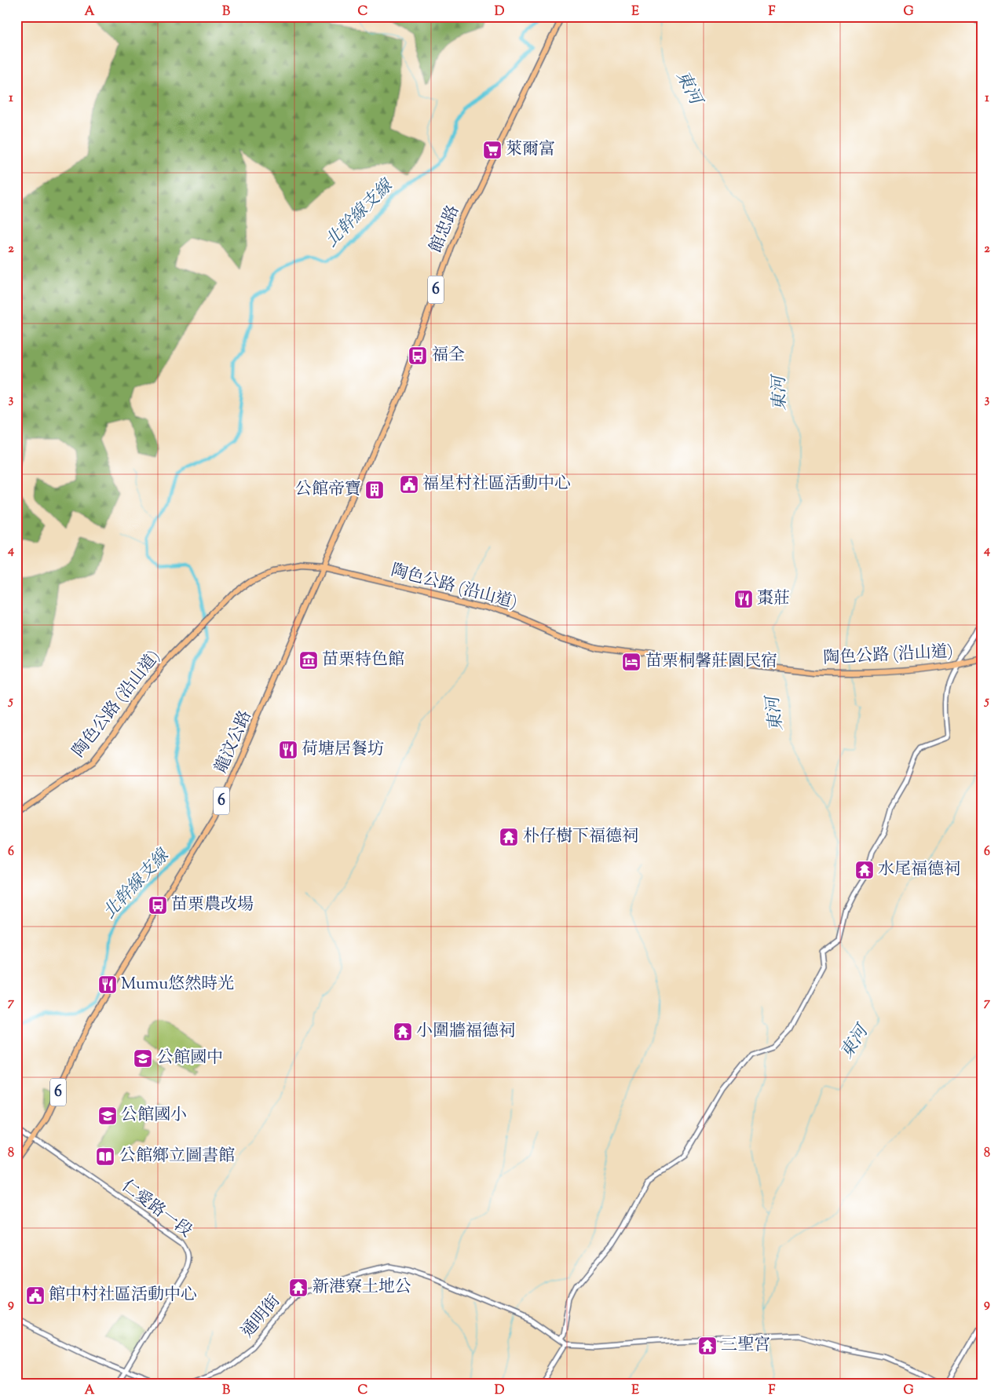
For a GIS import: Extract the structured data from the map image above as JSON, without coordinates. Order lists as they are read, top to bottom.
{
  "streets": {
    "main road": [
      "館忠路",
      "6",
      "陶色公路 (沿山道)",
      "龍汶公路"
    ],
    "street": ["仁愛路一段", "通明街"]
  },
  "crossings": [
    ["館忠路", "陶色公路 (沿山道)"],
    ["館忠路", "龍汶公路"],
    ["6", "龍汶公路"],
    ["6", "仁愛路一段"],
    ["陶色公路 (沿山道)", "龍汶公路"],
    ["龍汶公路", "仁愛路一段"]
  ],
  "water": ["東河", "北幹線支線"],
  "places": {
    "supermarket": ["萊爾富"],
    "bus stop": ["福全", "苗栗農改場"],
    "public building": ["福星村社區活動中心", "館中村社區活動中心"],
    "building": ["公館帝寶"],
    "restaurant": ["棗莊", "荷塘居餐坊", "Mumu悠然時光"],
    "museum": ["苗栗特色館"],
    "hotel": ["苗栗桐馨莊園民宿"],
    "temple": [
      "朴仔樹下福德祠",
      "水尾福德祠",
      "小圍牆福德祠",
      "新港寮土地公",
      "三聖宮"
    ],
    "school or university": ["公館國中", "公館國小"],
    "library": ["公館鄉立圖書館"]
  },
  "grid": {
    "columns": [
      "A",
      "B",
      "C",
      "D",
      "E",
      "F",
      "G"
    ],
    "rows": [
      "1",
      "2",
      "3",
      "4",
      "5",
      "6",
      "7",
      "8",
      "9"
    ]
  }
}
